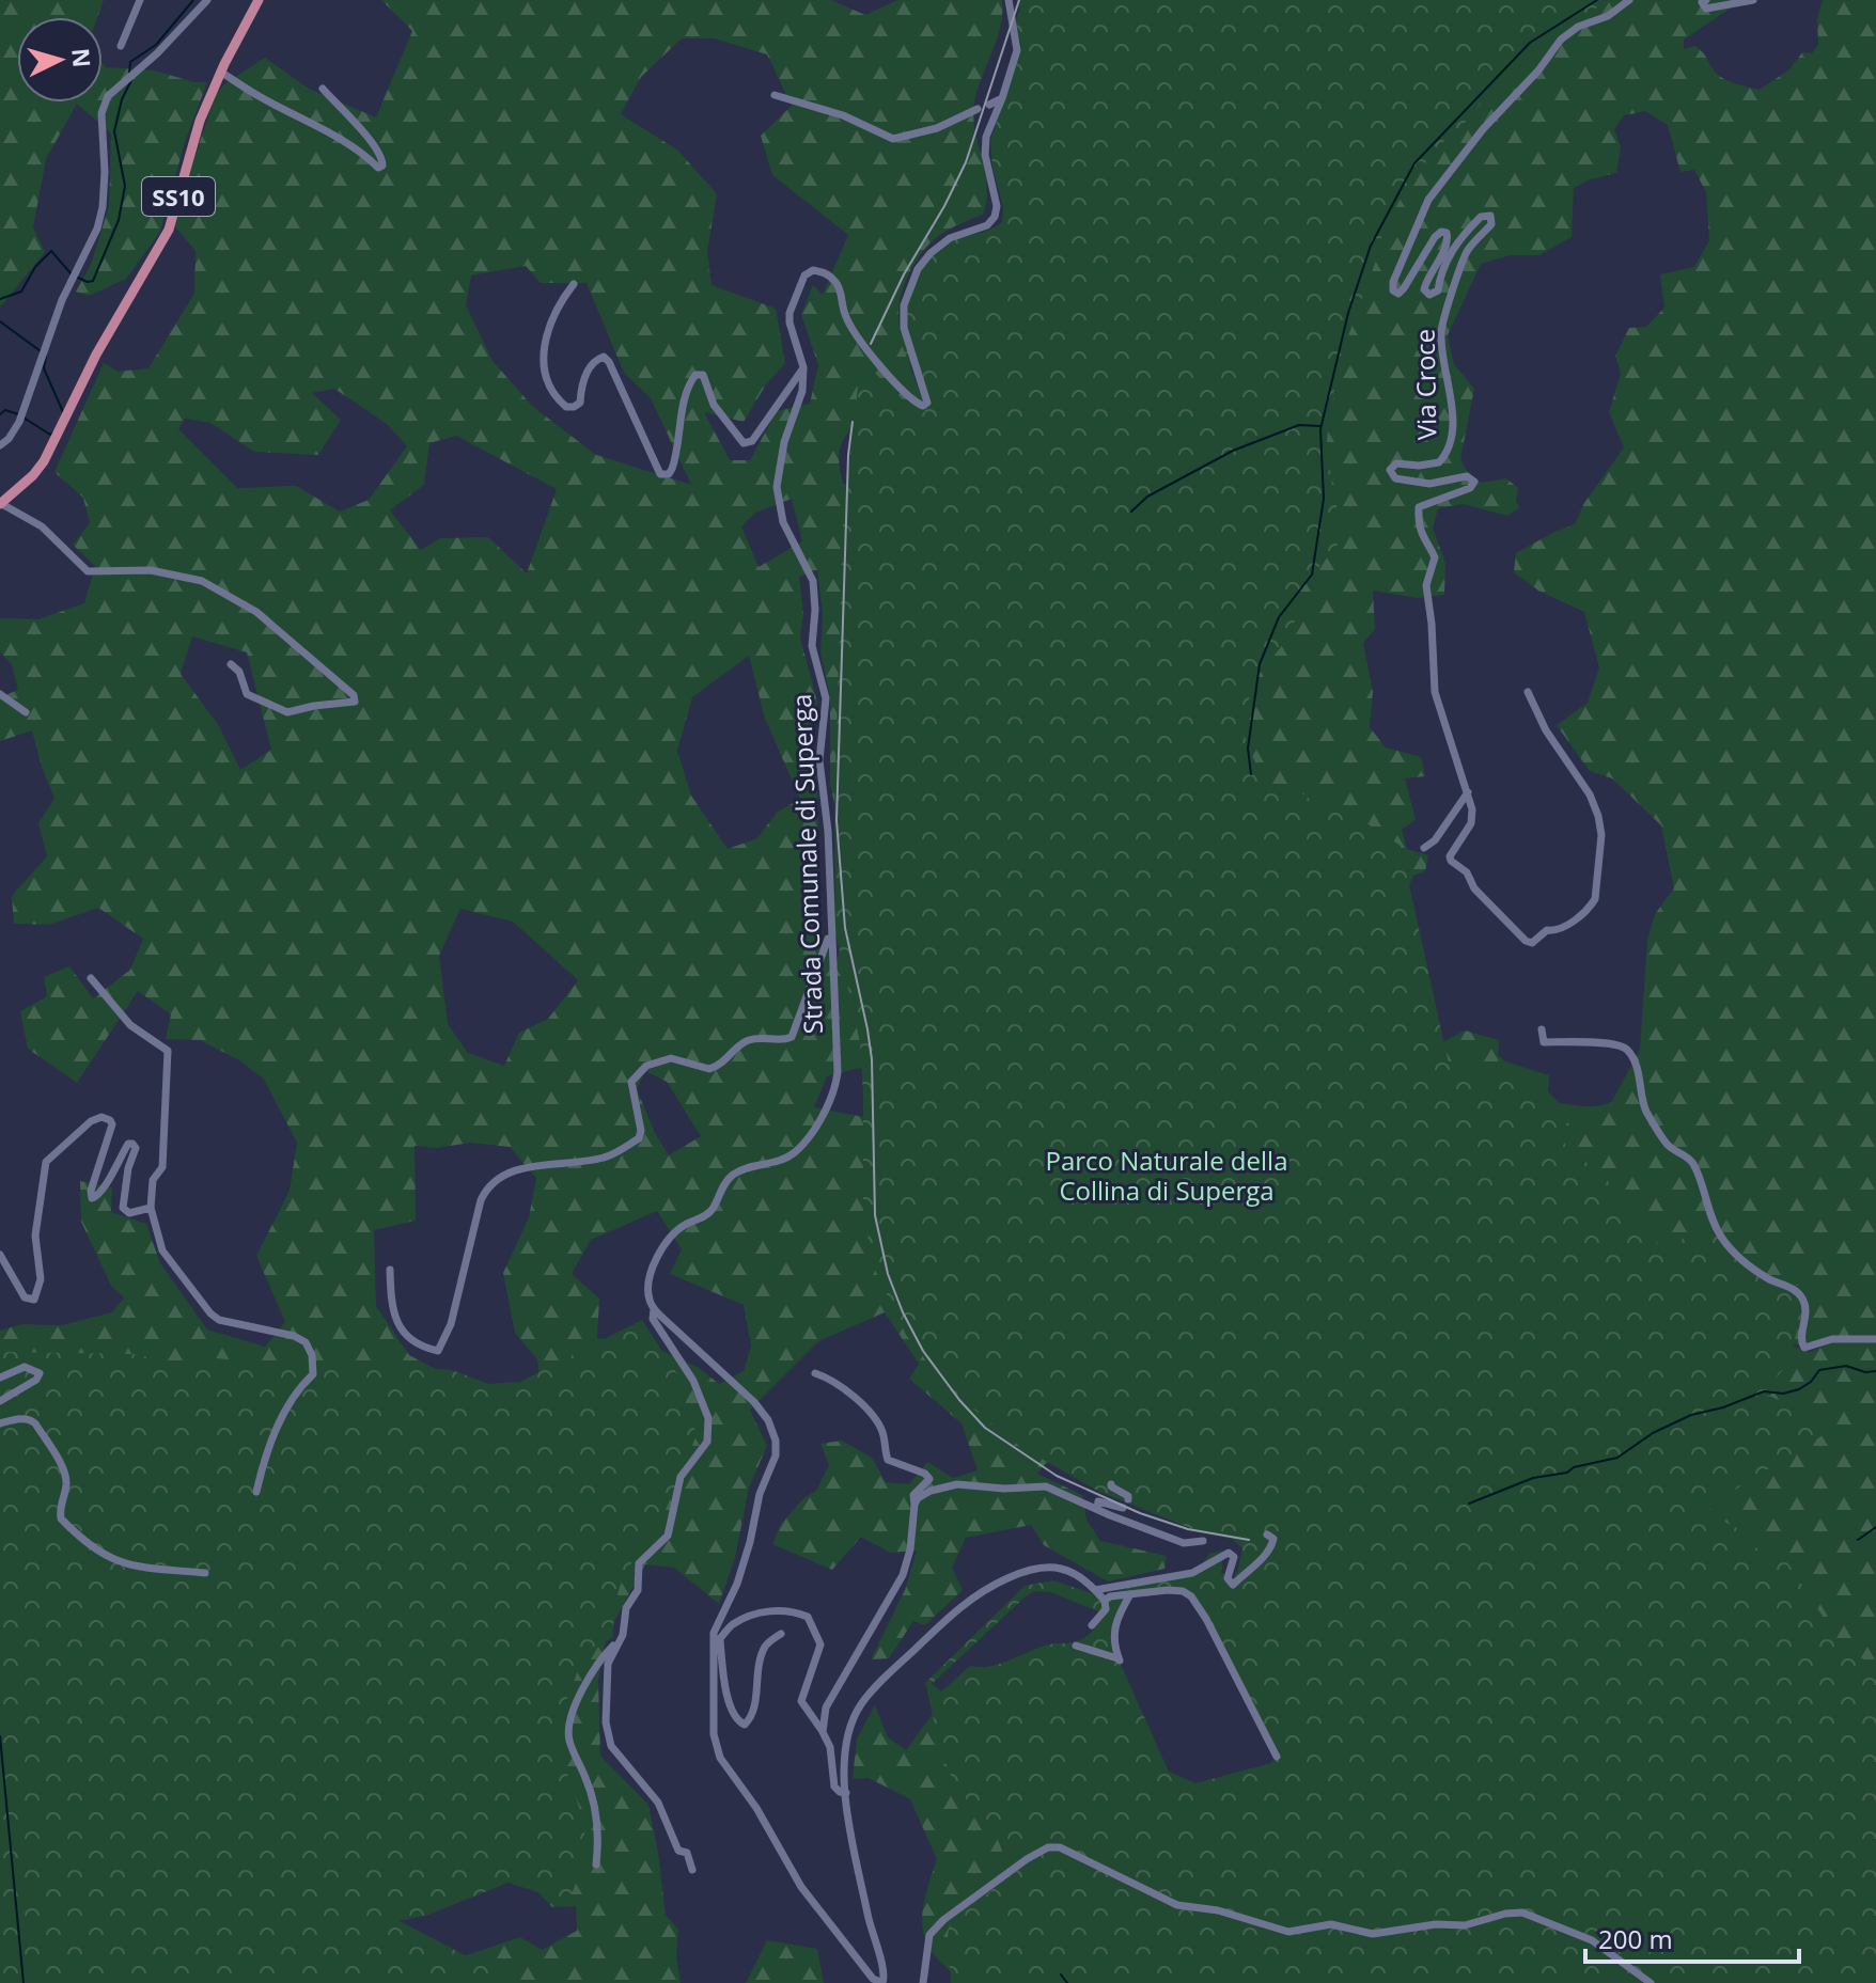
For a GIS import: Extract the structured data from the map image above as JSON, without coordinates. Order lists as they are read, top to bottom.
{
  "streets": {
    "main road": ["SS10"],
    "street": ["Via Croce", "Strada Comunale di Superga"]
  },
  "parks": ["Parco Naturale della Collina di Superga"],
  "scale_bar": "200 m",
  "north": "right"
}
